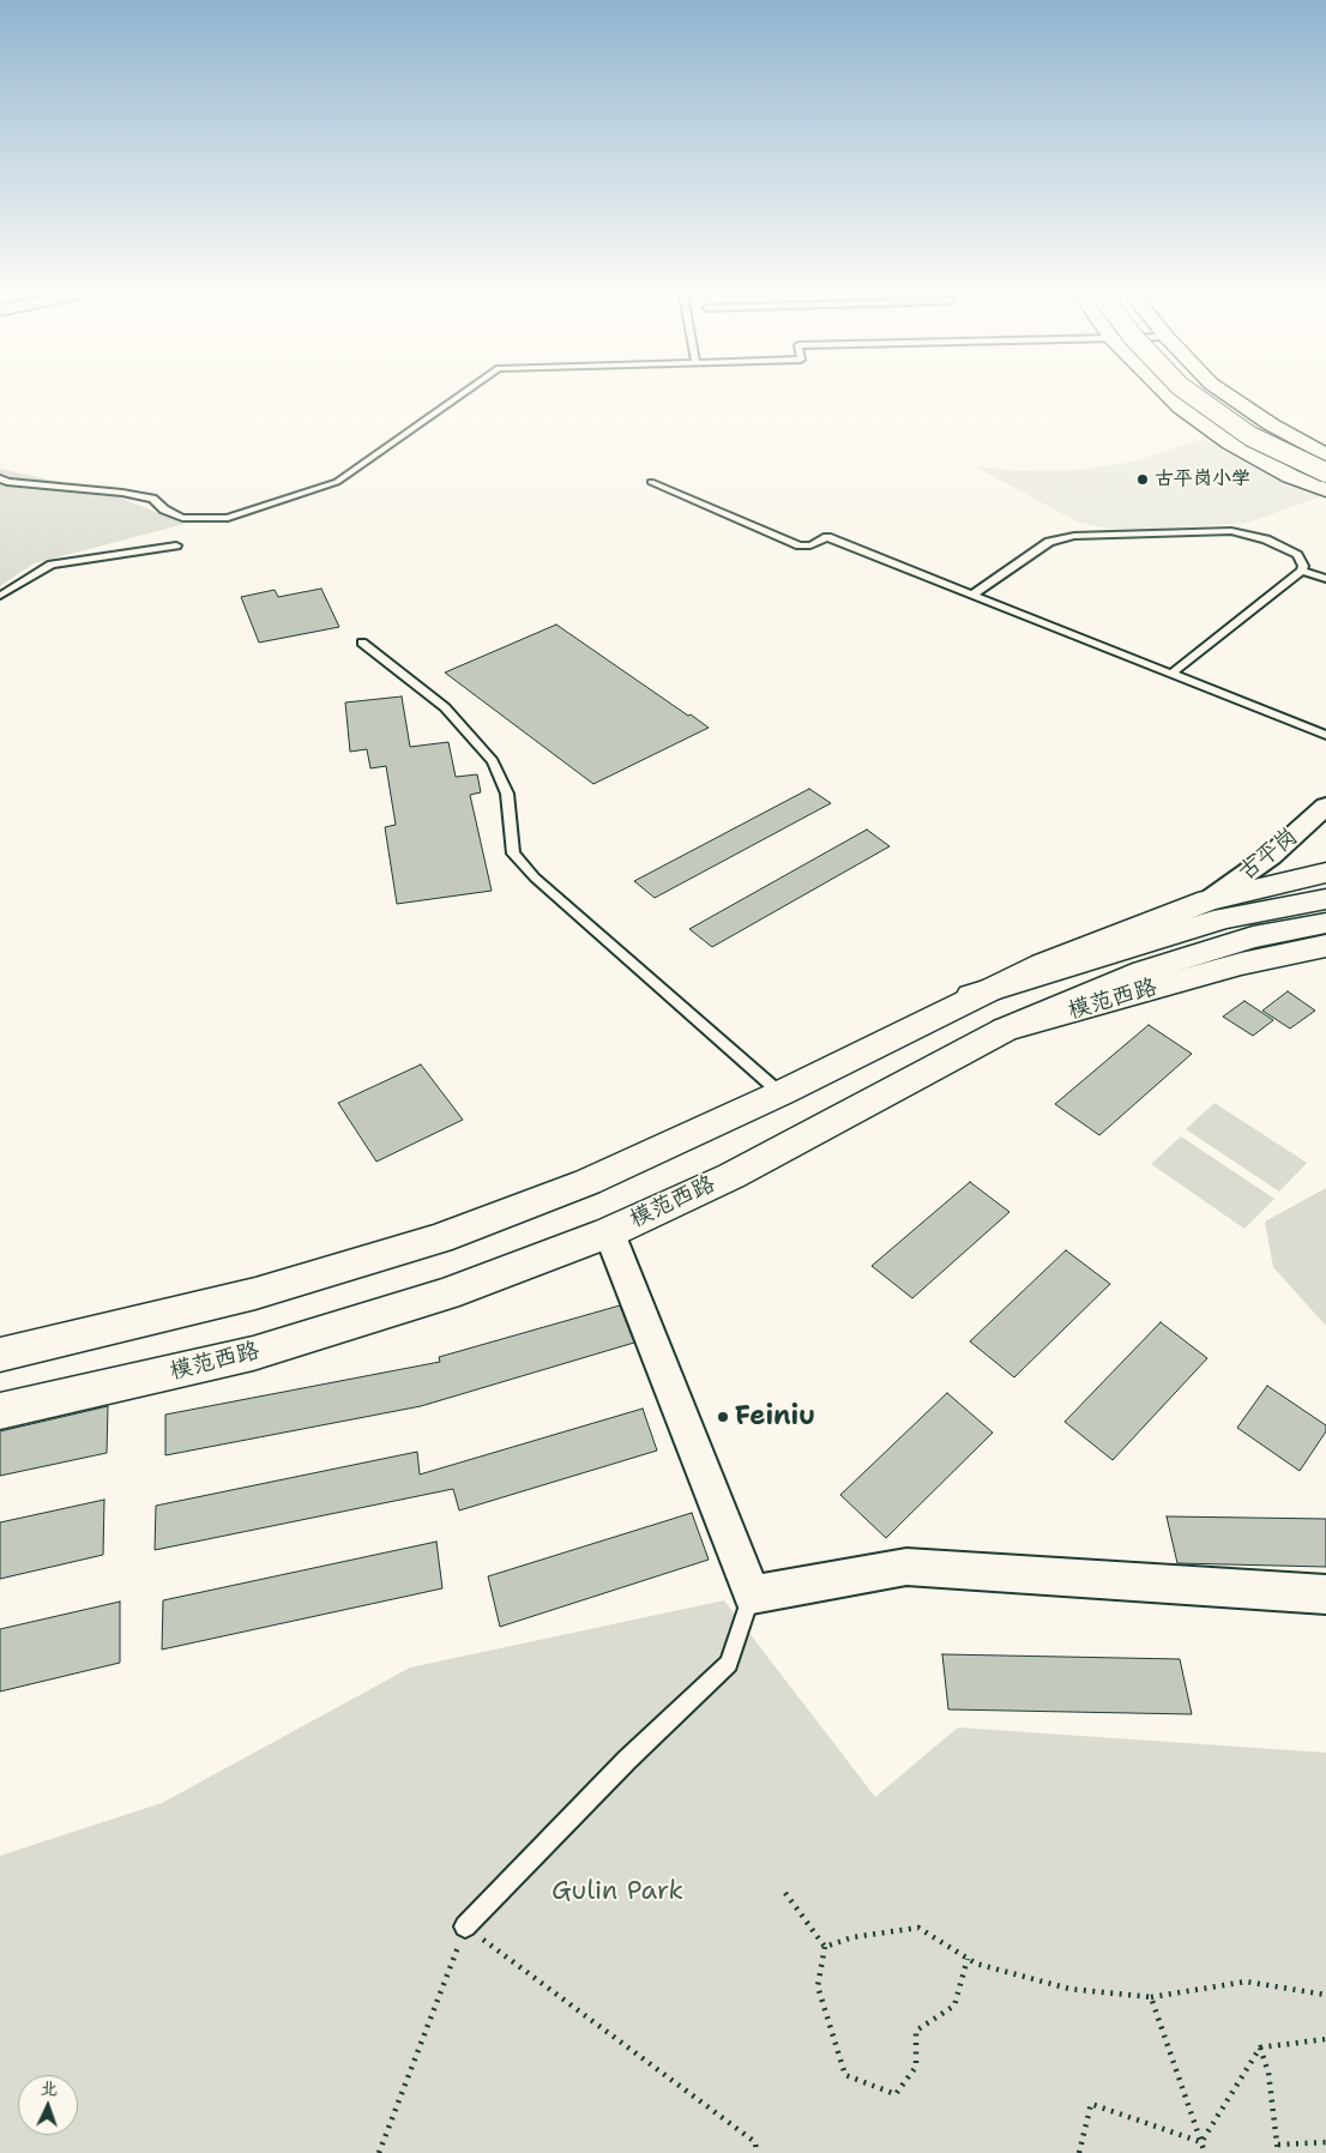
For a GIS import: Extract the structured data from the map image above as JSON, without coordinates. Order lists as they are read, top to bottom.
{
  "streets": {
    "main road": ["模范西路"],
    "street": ["古平岗"]
  },
  "parks": ["Gulin Park"],
  "places": ["古平岗小学", "Feiniu"],
  "north": "top"
}
